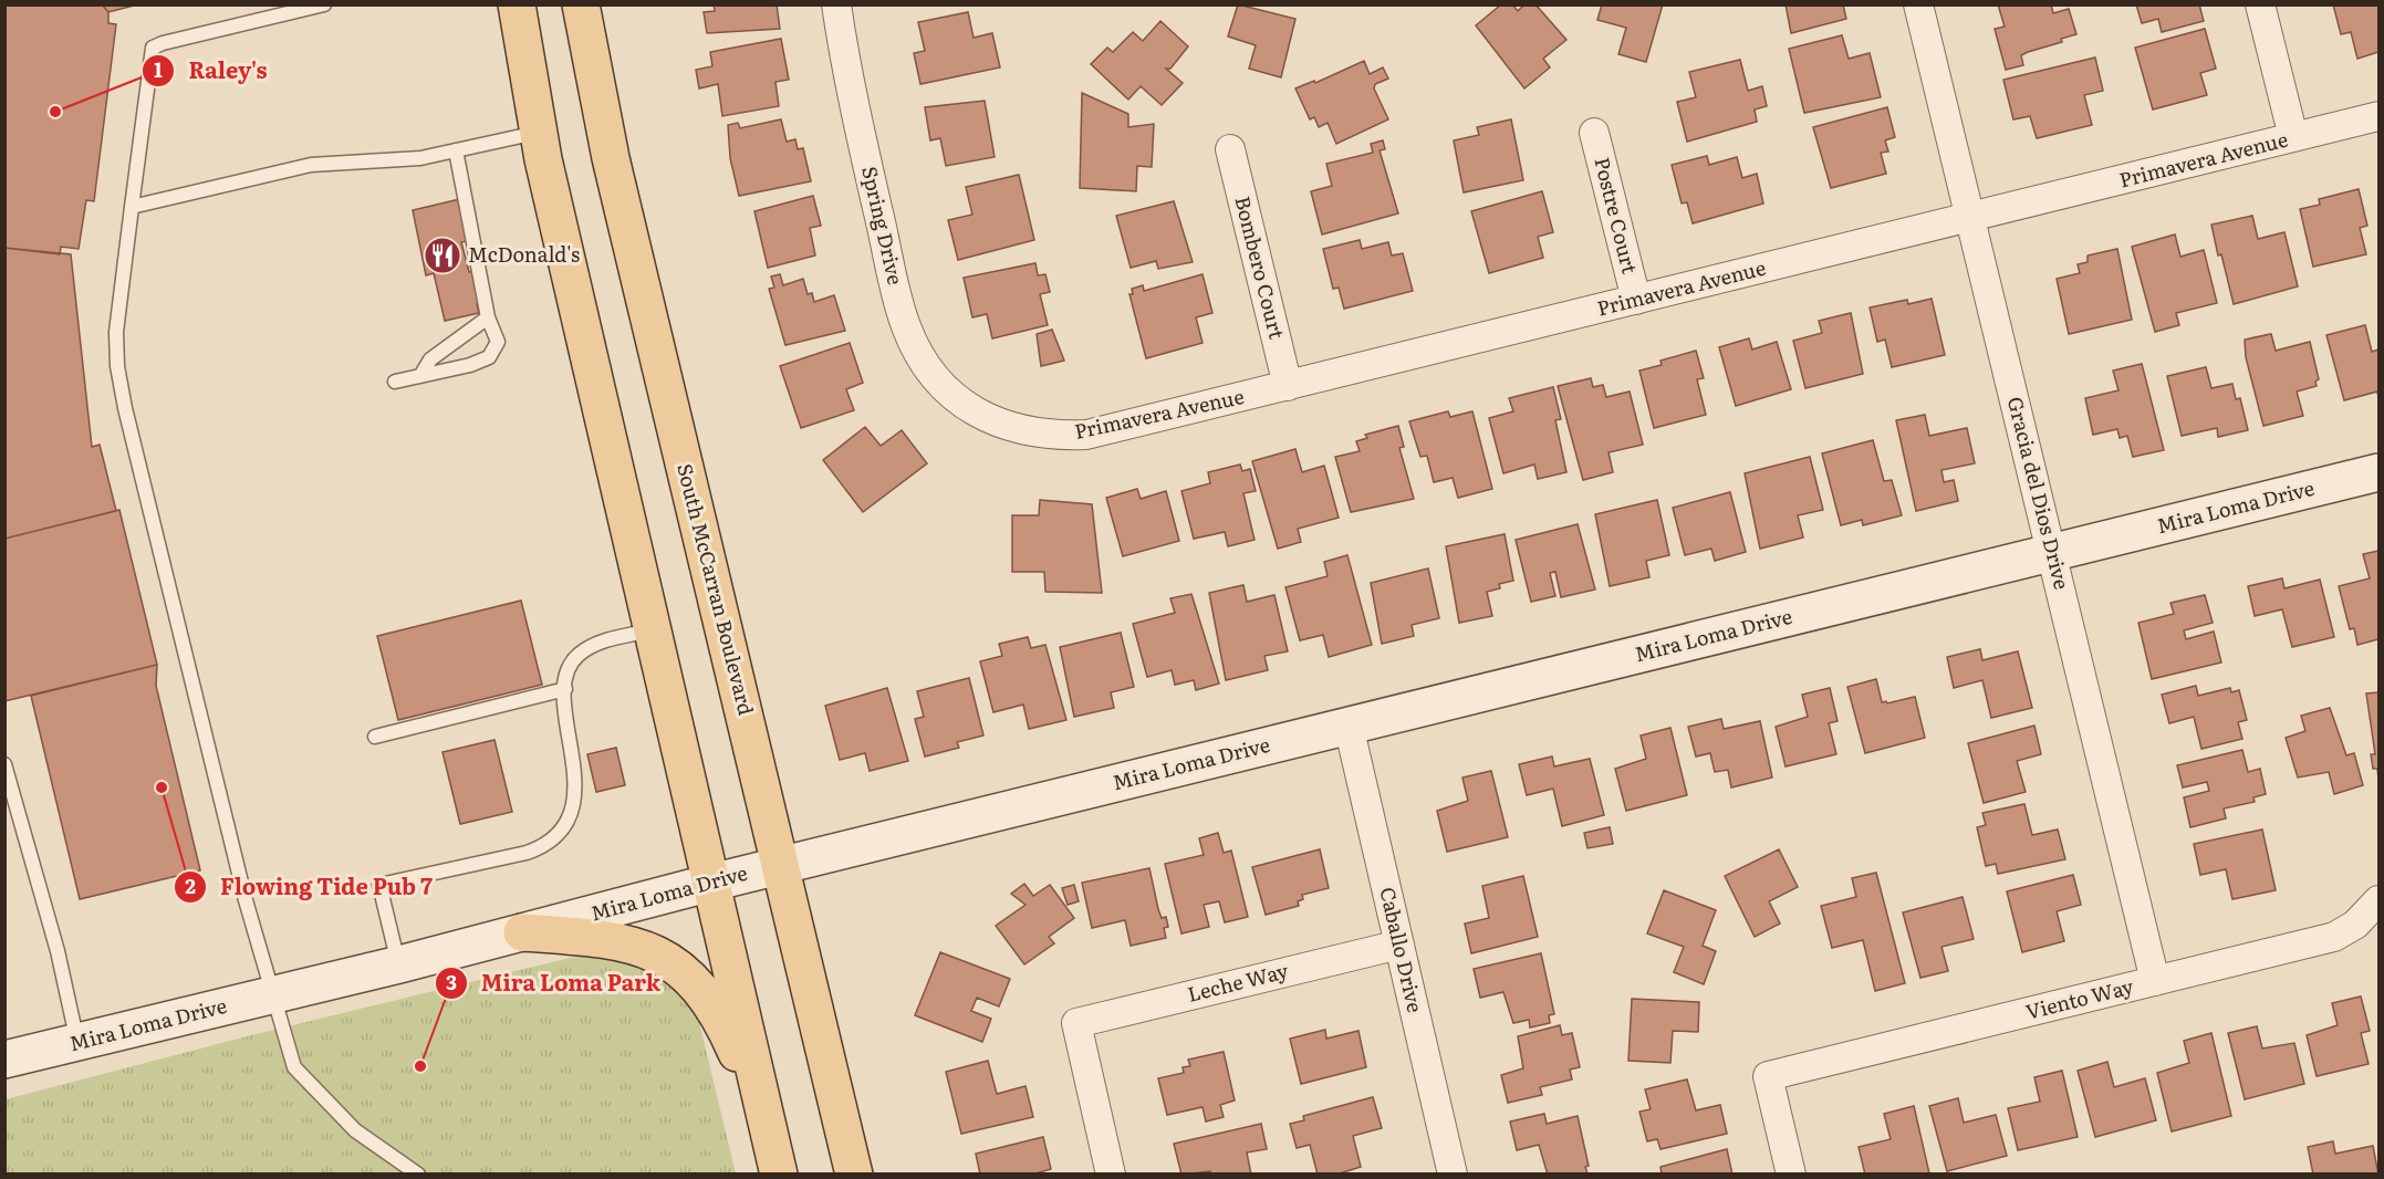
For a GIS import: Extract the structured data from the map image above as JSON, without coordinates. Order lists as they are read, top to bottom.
{
  "streets": {
    "main road": ["South McCarran Boulevard"],
    "street": [
      "Primavera Avenue",
      "Postre Court",
      "Spring Drive",
      "Bombero Court",
      "Gracia del Dios Drive",
      "Mira Loma Drive",
      "Caballo Drive",
      "Leche Way",
      "Viento Way"
    ]
  },
  "crossings": [
    ["Primavera Avenue", "Postre Court"],
    ["Primavera Avenue", "Spring Drive"],
    ["Primavera Avenue", "Bombero Court"],
    ["Primavera Avenue", "Gracia del Dios Drive"],
    ["Gracia del Dios Drive", "Mira Loma Drive"],
    ["Gracia del Dios Drive", "Viento Way"],
    ["Mira Loma Drive", "South McCarran Boulevard"],
    ["Mira Loma Drive", "Caballo Drive"],
    ["Caballo Drive", "Leche Way"]
  ],
  "places": {
    "other": ["Raley's", "Flowing Tide Pub 7", "Mira Loma Park"],
    "restaurant": ["McDonald's"]
  }
}
